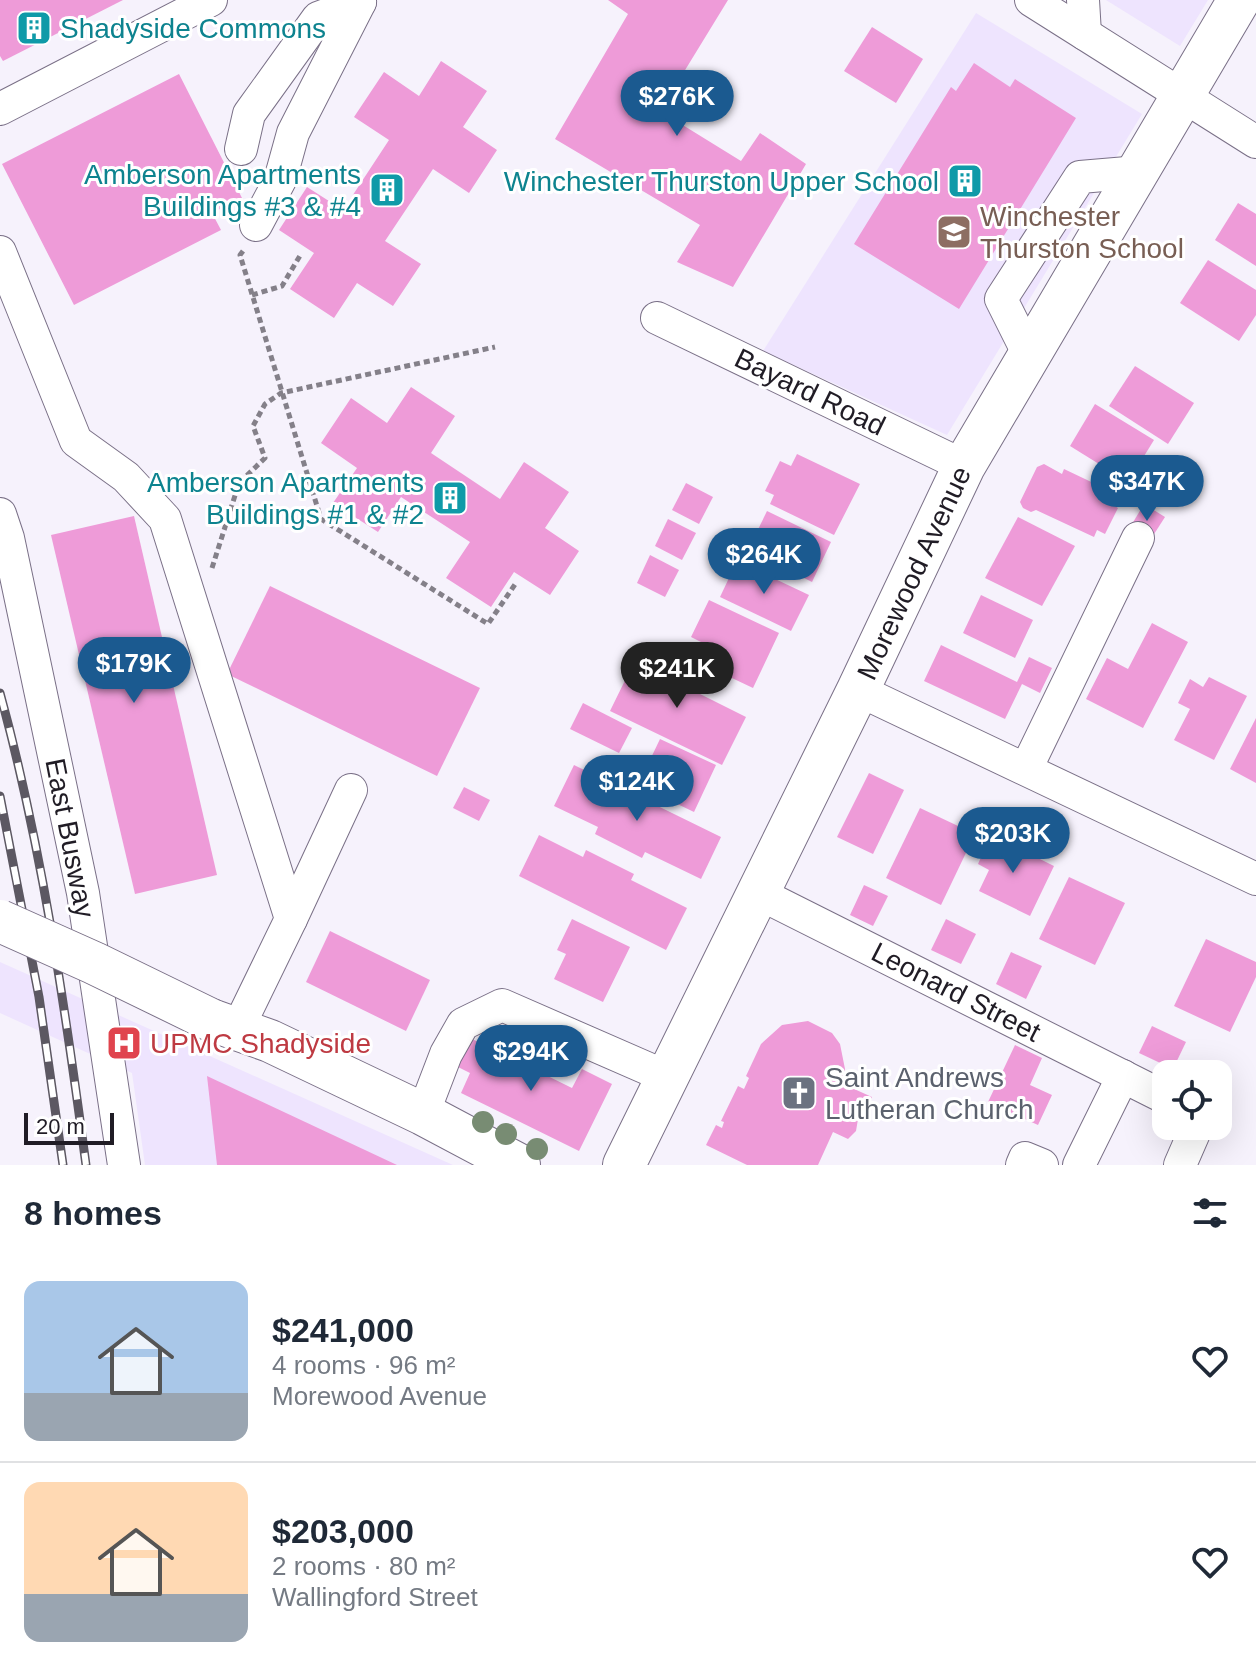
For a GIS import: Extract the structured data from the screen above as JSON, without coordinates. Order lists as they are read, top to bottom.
{
  "streets": {
    "main road": ["Morewood Avenue"],
    "street": ["Bayard Road", "East Busway", "Leonard Street"]
  },
  "crossings": [
    ["Bayard Road", "Morewood Avenue"],
    ["Morewood Avenue", "Leonard Street"]
  ],
  "places": {
    "building": [
      "Shadyside Commons",
      "Winchester Thurston Upper School",
      "Amberson Apartments Buildings #3 & #4",
      "Amberson Apartments Buildings #1 & #2"
    ],
    "school or university": ["Winchester Thurston School"],
    "hospital": ["UPMC Shadyside"],
    "church": ["Saint Andrews Lutheran Church"]
  },
  "scale_bar": "20 m",
  "page": {
    "price": [
      "$276K",
      "$347K",
      "$264K",
      "$179K",
      "$241K",
      "$124K",
      "$203K",
      "$294K"
    ],
    "scale": "20 m",
    "heading": "8 homes",
    "list": [
      {
        "name": "$241,000",
        "note": "4 rooms · 96 m² · Morewood Avenue"
      },
      {
        "name": "$203,000",
        "note": "2 rooms · 80 m² · Wallingford Street"
      }
    ]
  }
}
